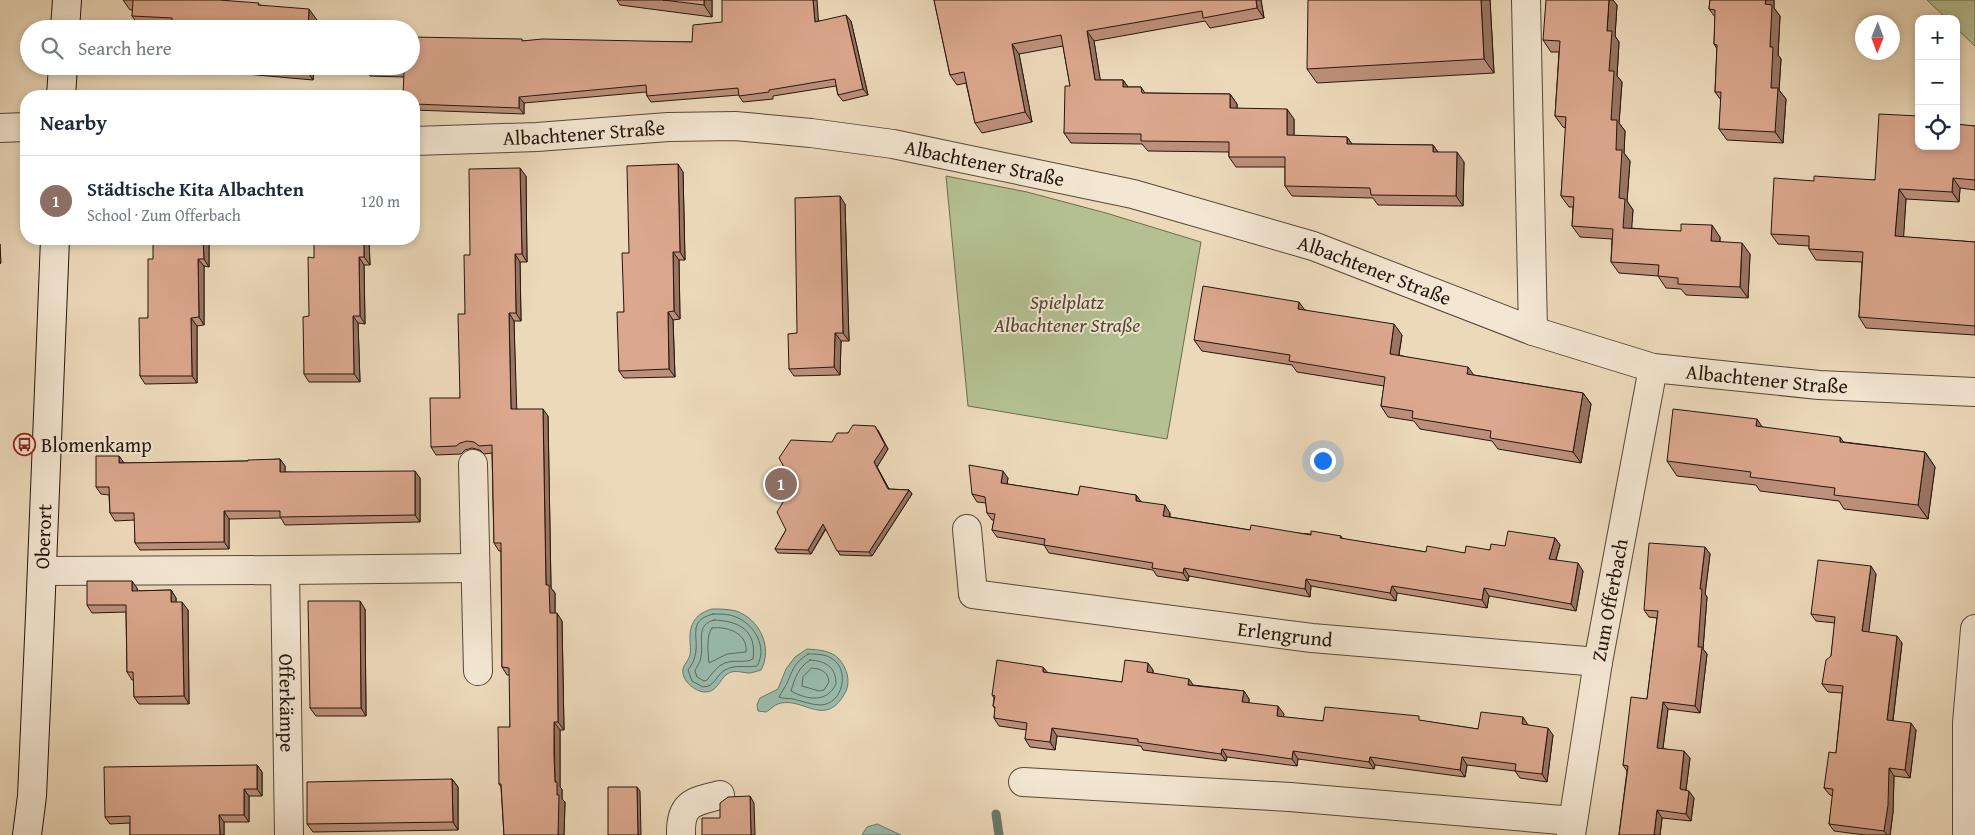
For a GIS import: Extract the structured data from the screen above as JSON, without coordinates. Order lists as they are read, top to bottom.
{
  "streets": {
    "street": [
      "Albachtener Straße",
      "Oberort",
      "Zum Offerbach",
      "Erlengrund",
      "Offerkämpe"
    ]
  },
  "crossings": [
    ["Albachtener Straße", "Zum Offerbach"],
    ["Zum Offerbach", "Erlengrund"]
  ],
  "parks": ["Spielplatz Albachtener Straße"],
  "places": {
    "bus stop": ["Blomenkamp"]
  },
  "north": "bottom",
  "page": {
    "map_buttons": ["+", "−"],
    "search": "Search here",
    "heading": "Nearby",
    "list": [
      {
        "mark": "1",
        "name": "Städtische Kita Albachten",
        "note": "School · Zum Offerbach",
        "value": "120 m"
      }
    ],
    "pins": "1"
  }
}
